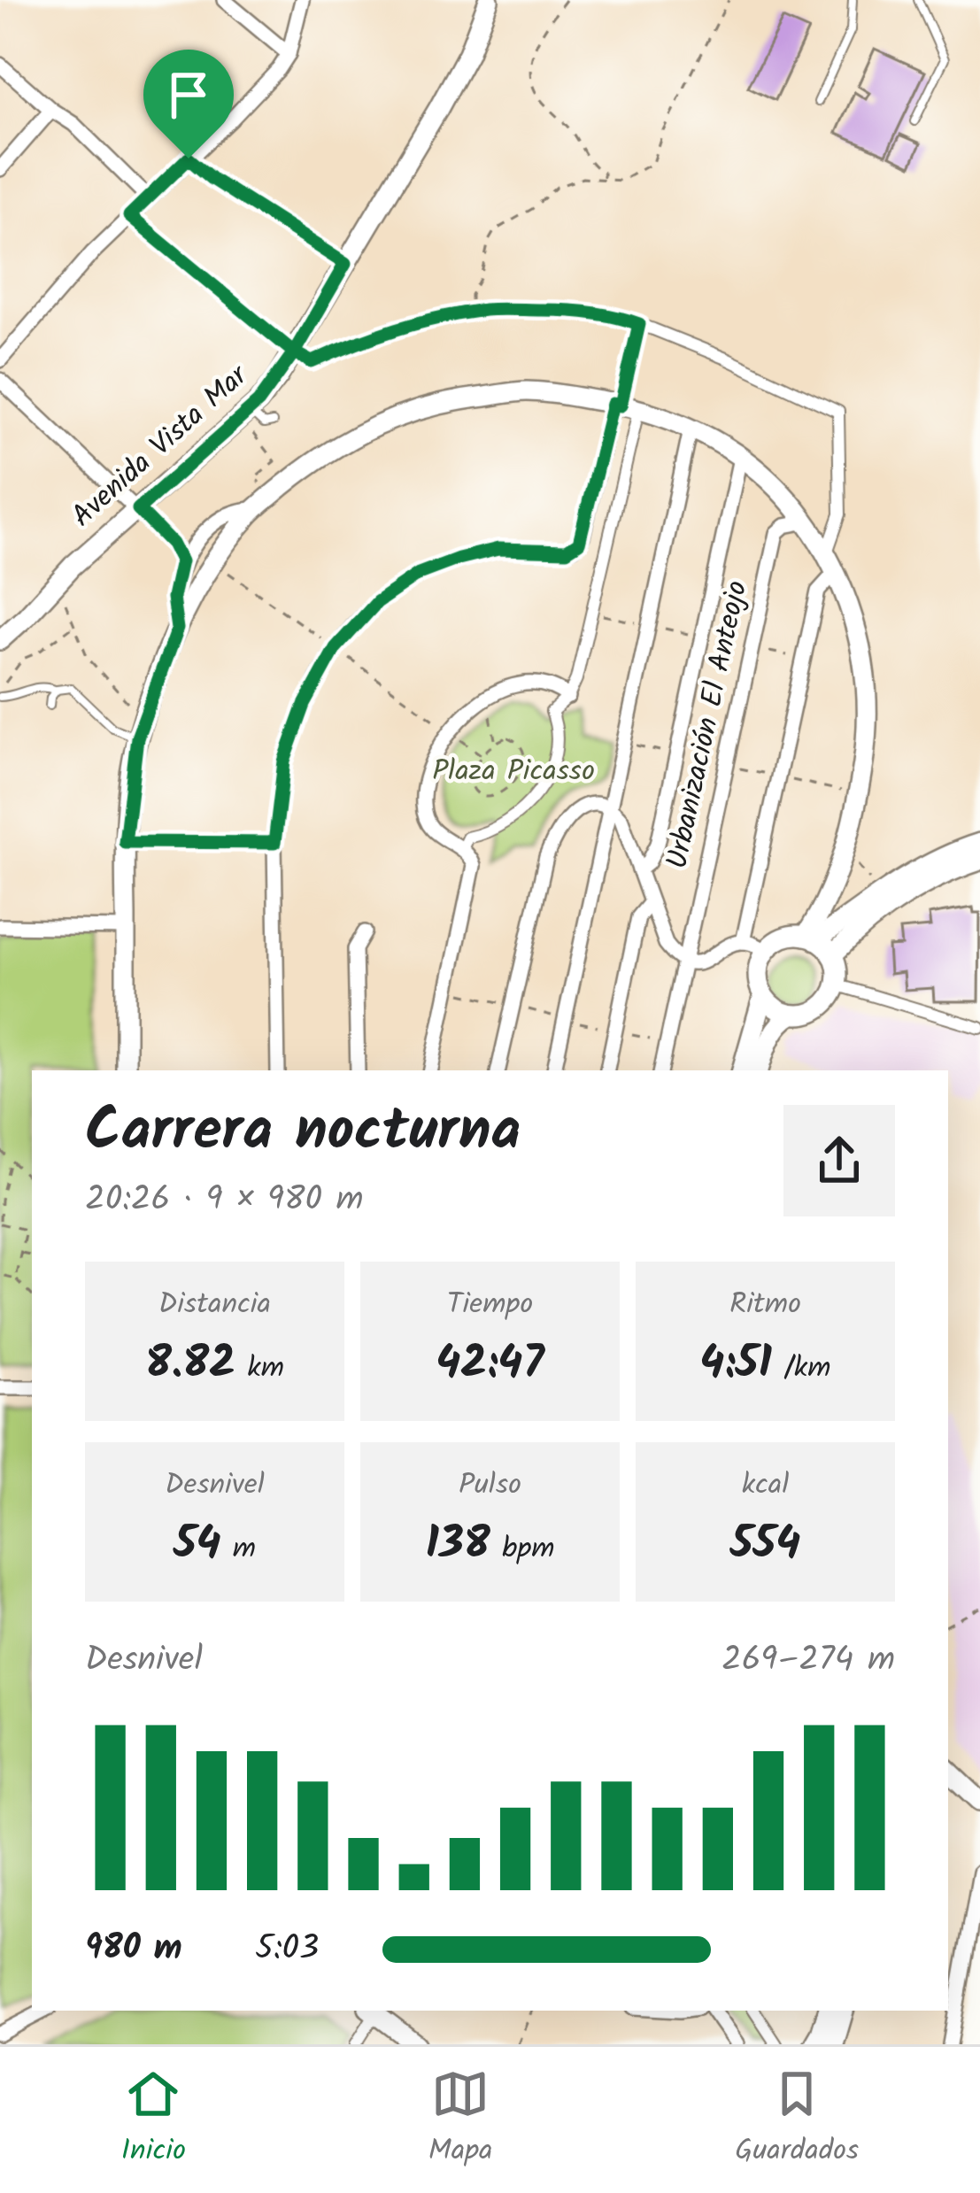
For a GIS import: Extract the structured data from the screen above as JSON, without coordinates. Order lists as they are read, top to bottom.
{
  "streets": {
    "street": ["Avenida Vista Mar", "Urbanización El Anteojo"]
  },
  "parks": ["Plaza Picasso"],
  "page": {
    "heading": ["Carrera nocturna", "20:26 · 9 × 980 m"],
    "stats": [
      ["Distancia", "8.82 km"],
      ["Tiempo", "42:47"],
      ["Ritmo", "4:51 /km"],
      ["Desnivel", "54 m"],
      ["Pulso", "138 bpm"],
      ["kcal", "554"]
    ],
    "chart": ["Desnivel", "269–274 m"],
    "list": [
      {
        "name": "980 m",
        "note": "5:03"
      }
    ],
    "tabs": ["Inicio", "Mapa", "Guardados"]
  }
}
